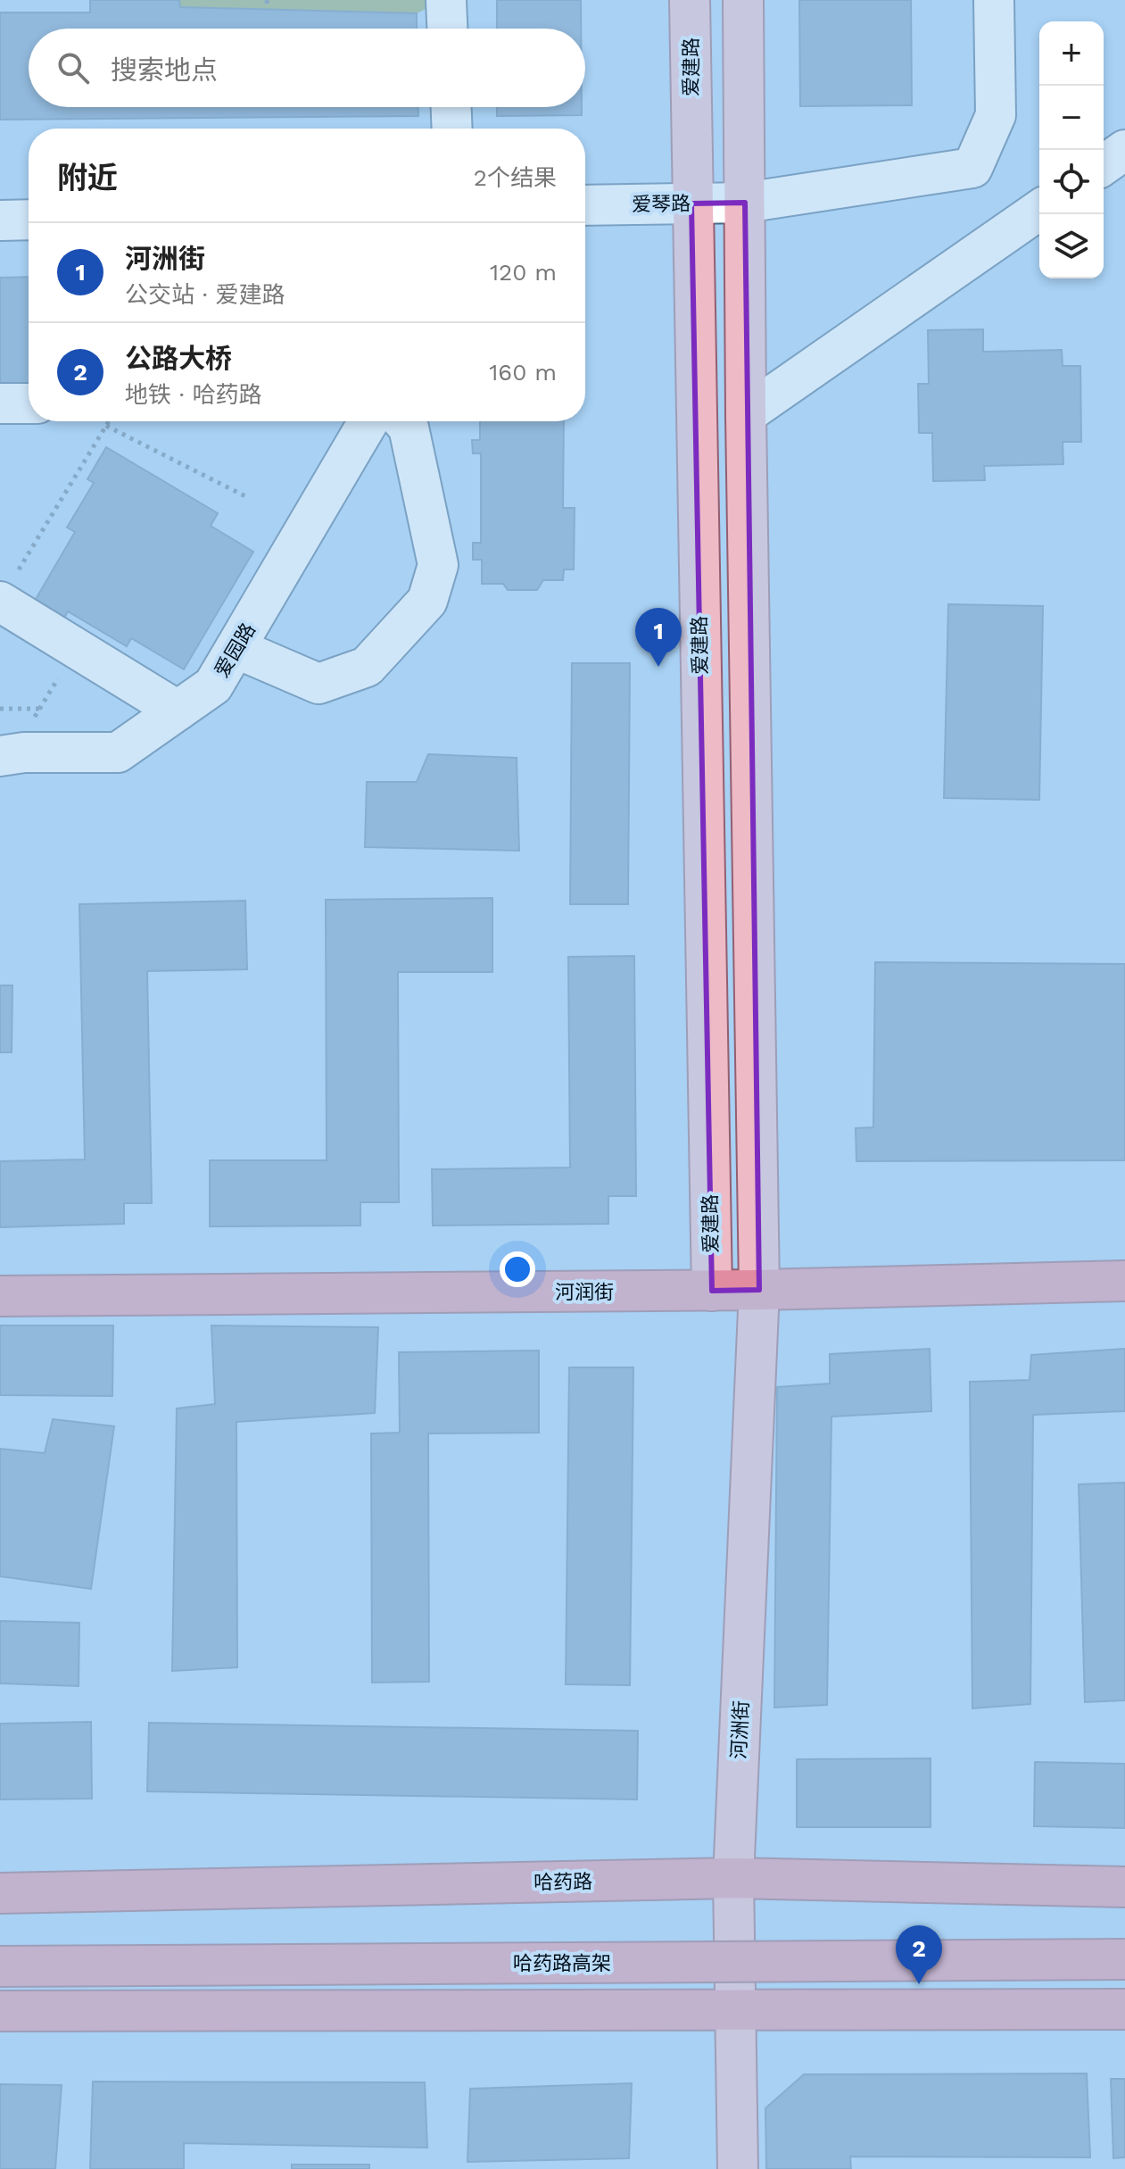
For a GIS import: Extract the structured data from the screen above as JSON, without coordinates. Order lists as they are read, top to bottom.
{
  "streets": {
    "highway": ["河润街", "哈药路", "哈药路高架"],
    "main road": ["爱建路", "河洲街"],
    "street": ["爱琴路", "爱园路"]
  },
  "crossings": [
    ["爱建路", "爱琴路"],
    ["爱建路", "河润街"],
    ["河润街", "河洲街"],
    ["河洲街", "哈药路"]
  ],
  "page": {
    "map_buttons": ["+", "−"],
    "search": "搜索地点",
    "heading": ["附近", "2个结果"],
    "list": [
      {
        "mark": "1",
        "name": "河洲街",
        "note": "公交站 · 爱建路",
        "value": "120 m"
      },
      {
        "mark": "2",
        "name": "公路大桥",
        "note": "地铁 · 哈药路",
        "value": "160 m"
      }
    ],
    "pins": ["1", "2"]
  }
}
